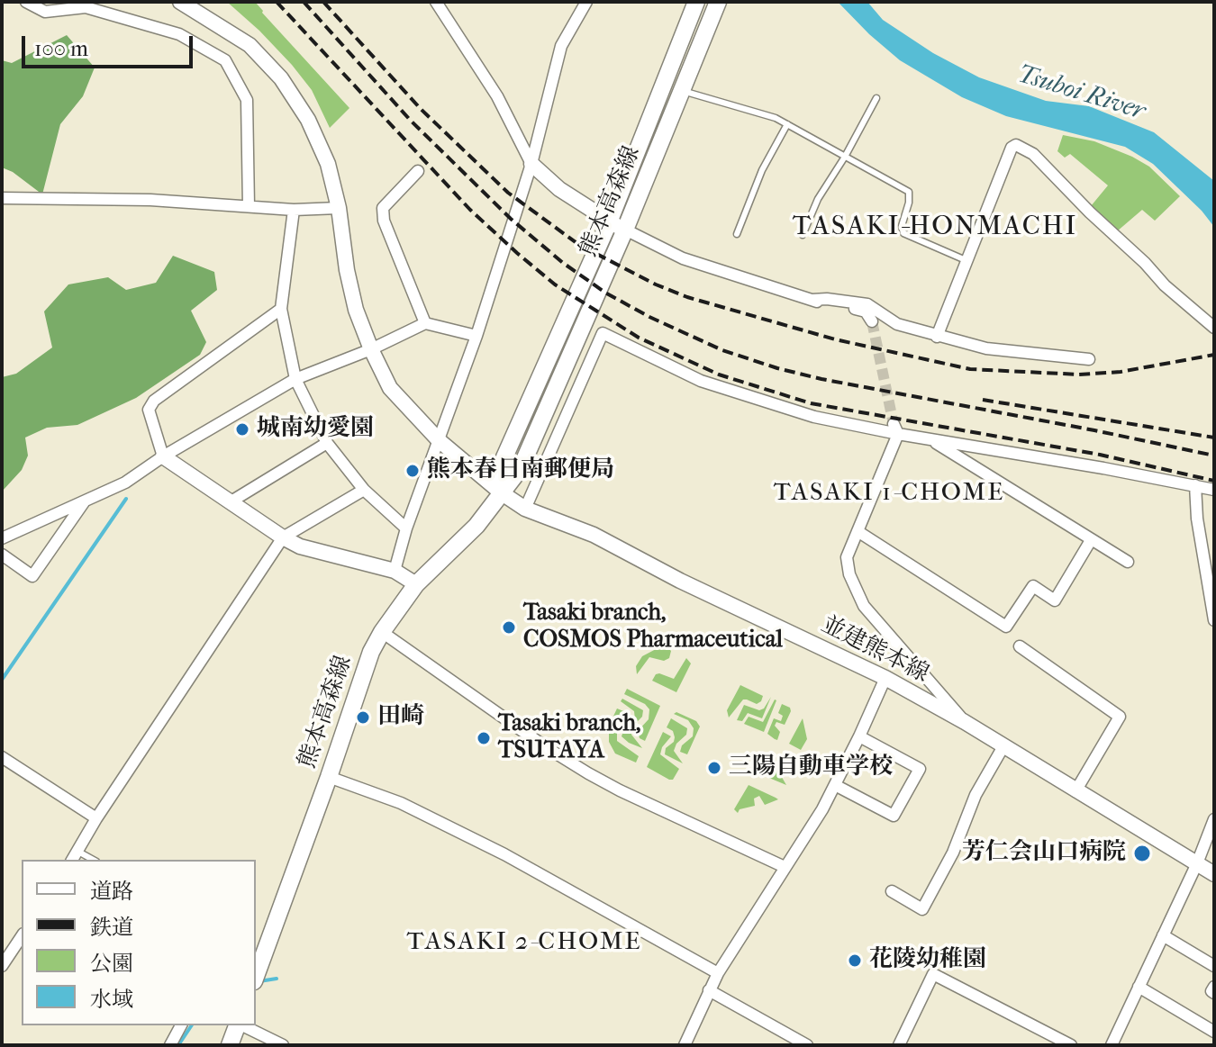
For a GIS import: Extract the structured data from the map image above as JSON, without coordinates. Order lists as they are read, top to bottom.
{
  "streets": {
    "main road": ["熊本高森線"],
    "street": ["並建熊本線"]
  },
  "crossings": [
    ["熊本高森線", "並建熊本線"]
  ],
  "districts": ["TASAKI-HONMACHI", "TASAKI 1-CHOME", "TASAKI 2-CHOME"],
  "water": ["Tsuboi River"],
  "places": [
    "城南幼愛園",
    "熊本春日南郵便局",
    "Tasaki branch, COSMOS Pharmaceutical",
    "田崎",
    "Tasaki branch, TSUTAYA",
    "三陽自動車学校",
    "芳仁会山口病院",
    "花陵幼稚園"
  ],
  "legend": [
    "道路",
    "鉄道",
    "公園",
    "水域"
  ],
  "scale_bar": "100 m"
}
